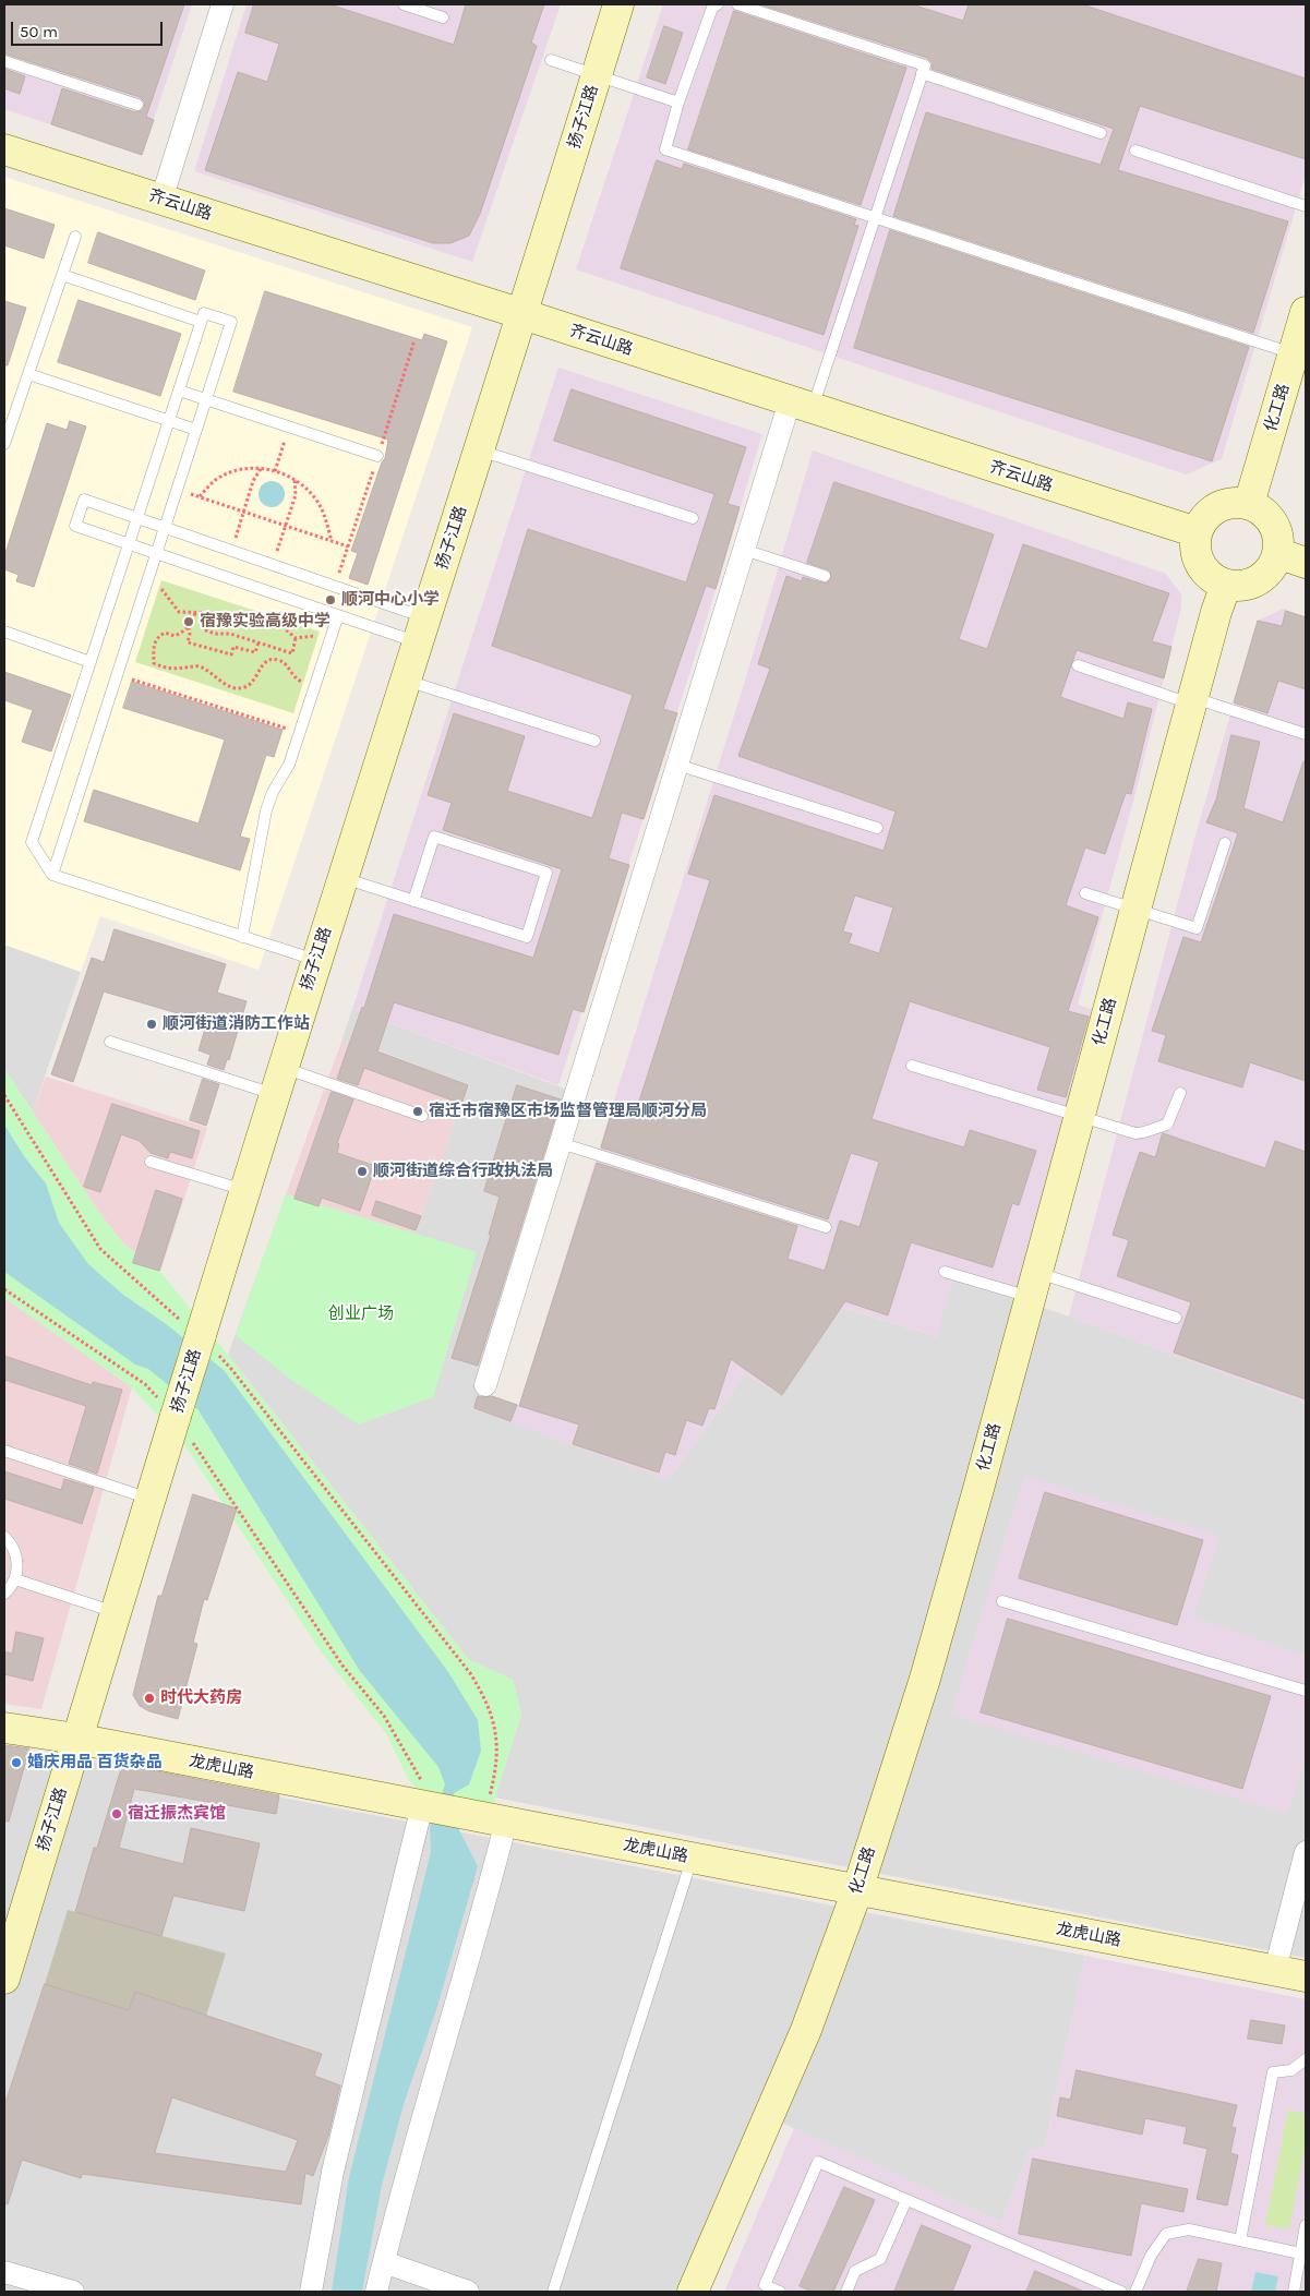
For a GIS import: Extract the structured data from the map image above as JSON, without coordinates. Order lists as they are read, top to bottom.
{
  "streets": {
    "street": [
      "扬子江路",
      "齐云山路",
      "化工路",
      "龙虎山路"
    ]
  },
  "crossings": [
    ["扬子江路", "齐云山路"],
    ["扬子江路", "龙虎山路"],
    ["齐云山路", "化工路"],
    ["化工路", "龙虎山路"]
  ],
  "parks": ["创业广场"],
  "places": [
    "顺河中心小学",
    "宿豫实验高级中学",
    "顺河街道消防工作站",
    "宿迁市宿豫区市场监督管理局顺河分局",
    "顺河街道综合行政执法局",
    "时代大药房",
    "婚庆用品 百货杂品",
    "宿迁振杰宾馆"
  ],
  "scale_bar": "50 m"
}
